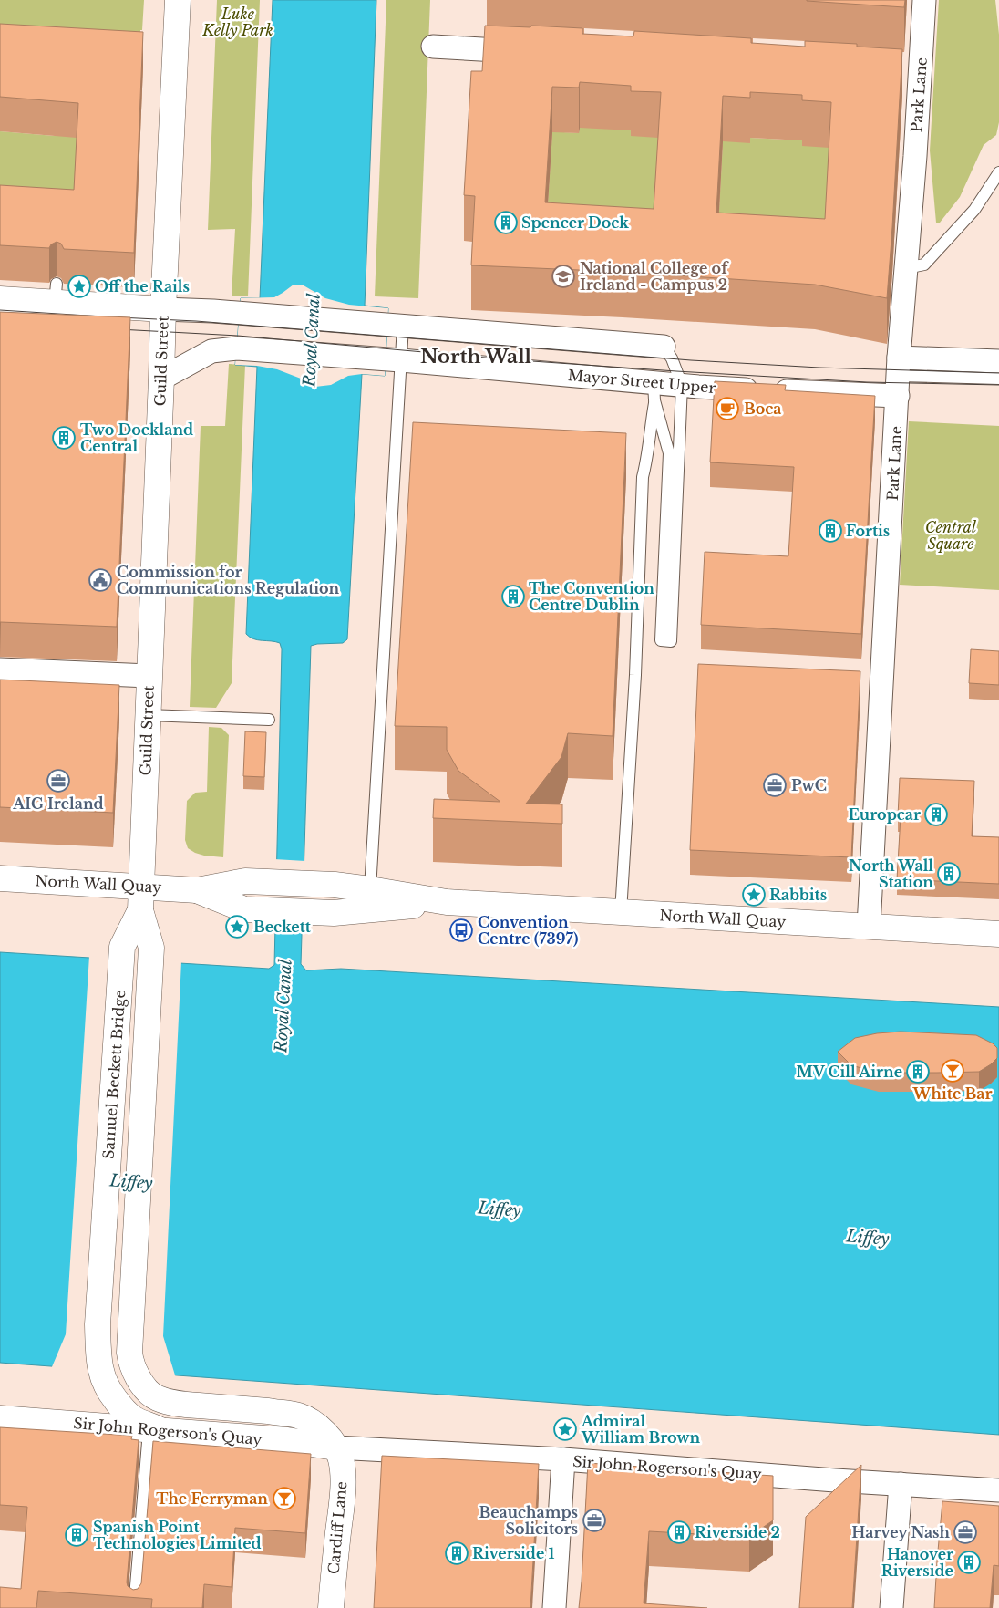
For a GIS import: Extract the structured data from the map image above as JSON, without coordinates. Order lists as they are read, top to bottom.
{
  "streets": {
    "main road": [
      "Guild Street",
      "North Wall Quay",
      "Samuel Beckett Bridge",
      "Sir John Rogerson's Quay",
      "Cardiff Lane"
    ],
    "street": ["Park Lane", "Mayor Street Upper"]
  },
  "crossings": [
    ["Park Lane", "Mayor Street Upper"],
    ["Park Lane", "North Wall Quay"],
    ["Guild Street", "Mayor Street Upper"],
    ["Guild Street", "North Wall Quay"],
    ["Guild Street", "Samuel Beckett Bridge"],
    ["North Wall Quay", "Samuel Beckett Bridge"],
    ["Samuel Beckett Bridge", "Sir John Rogerson's Quay"],
    ["Sir John Rogerson's Quay", "Cardiff Lane"]
  ],
  "districts": ["North Wall"],
  "water": ["Royal Canal", "Liffey"],
  "parks": ["Luke Kelly Park", "Central Square"],
  "places": {
    "building": [
      "Spencer Dock",
      "Two Dockland Central",
      "Fortis",
      "The Convention Centre Dublin",
      "Europcar",
      "North Wall Station",
      "MV Cill Airne",
      "Riverside 2",
      "Spanish Point Technologies Limited",
      "Riverside 1",
      "Hanover Riverside"
    ],
    "school or university": ["National College of Ireland - Campus 2"],
    "place": [
      "Off the Rails",
      "Rabbits",
      "Beckett",
      "Admiral William Brown"
    ],
    "cafe": ["Boca"],
    "public building": ["Commission for Communications Regulation"],
    "office": [
      "AIG Ireland",
      "PwC",
      "Beauchamps Solicitors",
      "Harvey Nash"
    ],
    "bus stop": ["Convention Centre (7397)"],
    "bar": ["White Bar", "The Ferryman"]
  }
}
